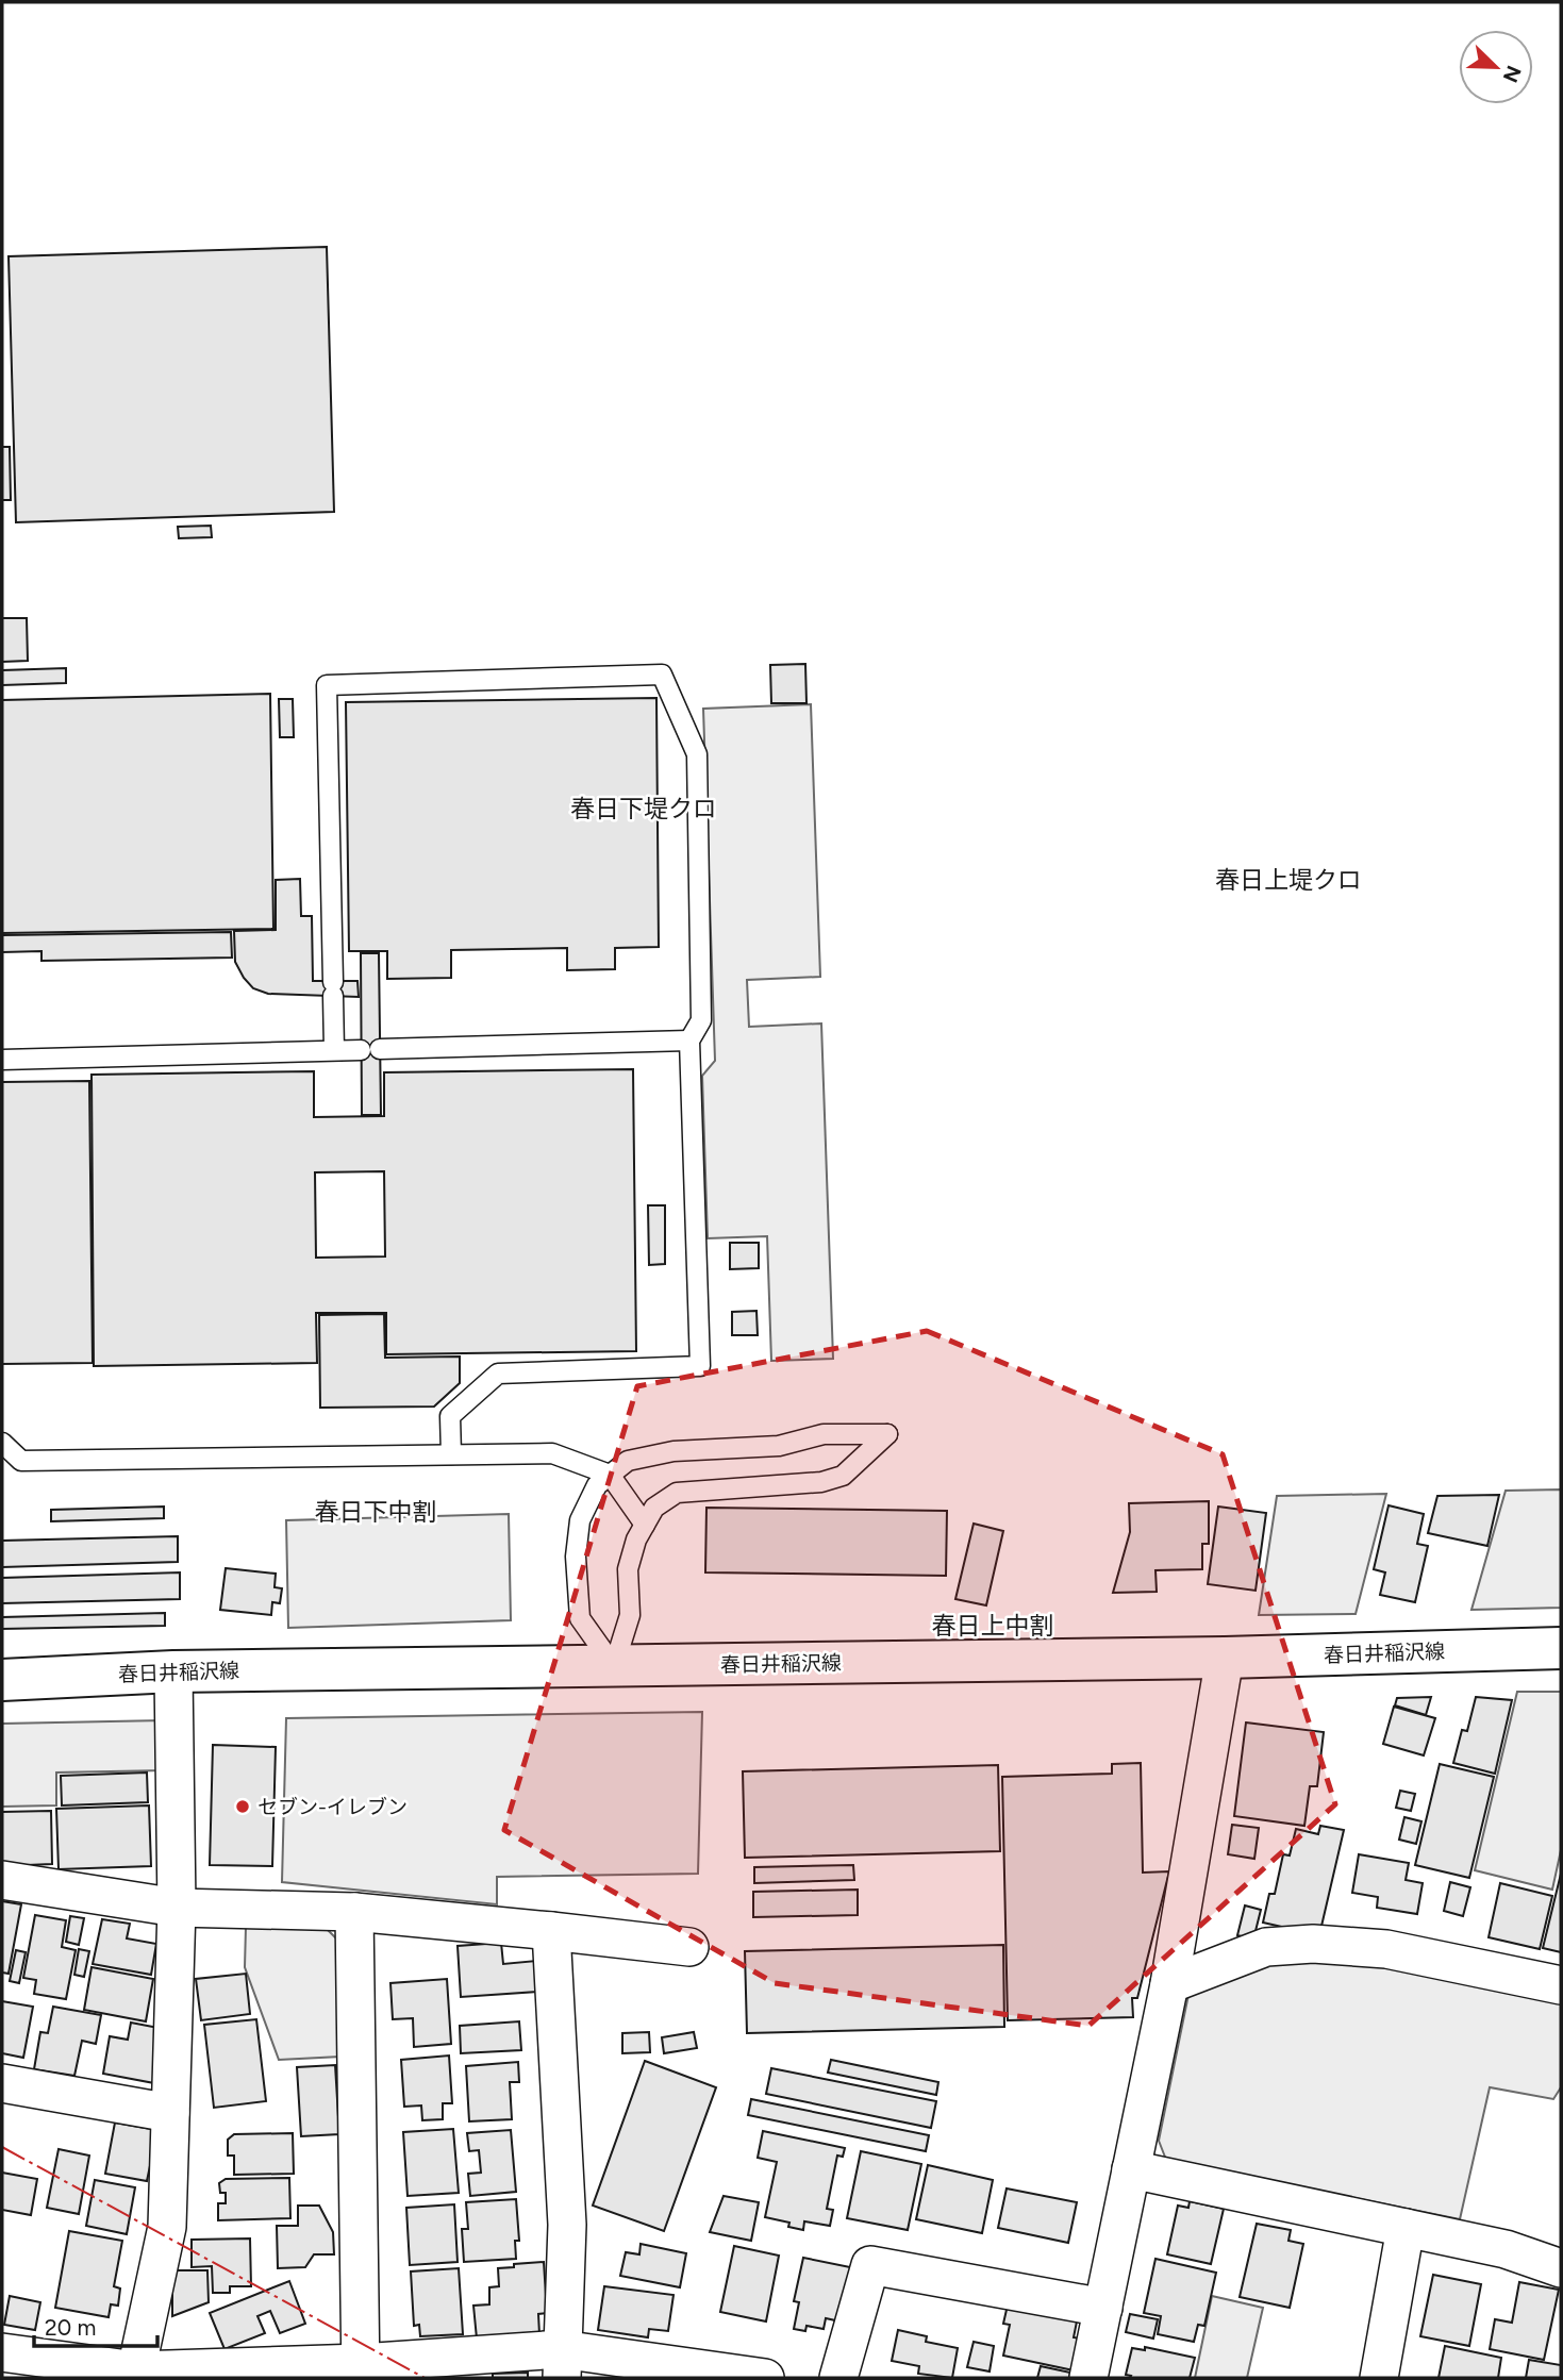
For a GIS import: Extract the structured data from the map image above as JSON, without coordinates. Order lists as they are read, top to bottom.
{
  "streets": {
    "main road": ["春日井稲沢線"]
  },
  "districts": [
    "春日下堤クロ",
    "春日上堤クロ",
    "春日下中割",
    "春日上中割"
  ],
  "places": ["セブン-イレブン"],
  "scale_bar": "20 m",
  "north": "bottom right"
}
